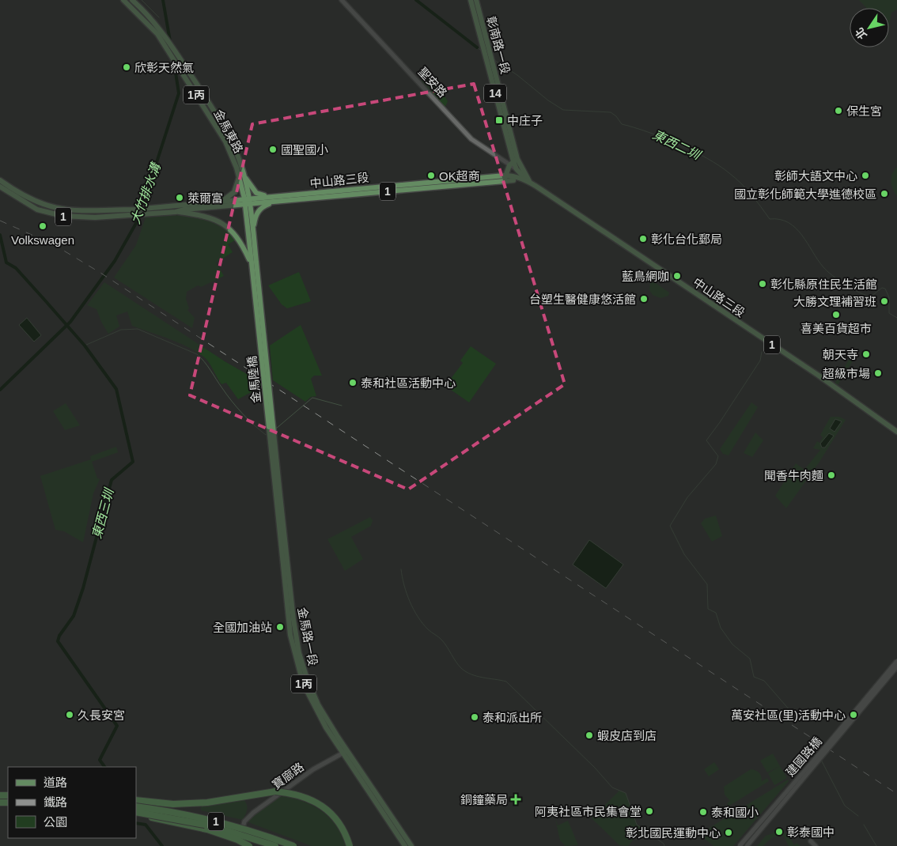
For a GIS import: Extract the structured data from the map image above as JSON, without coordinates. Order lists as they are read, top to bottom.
{
  "streets": {
    "highway": ["1"],
    "main road": [
      "彰南路一段",
      "14",
      "1丙",
      "金馬東路",
      "中山路三段",
      "金馬陸橋",
      "金馬路一段"
    ],
    "street": ["聖安路", "建國路橋", "寶廍路"]
  },
  "crossings": [
    ["彰南路一段", "聖安路"],
    ["彰南路一段", "中山路三段"],
    ["1丙", "金馬東路"],
    ["1丙", "中山路三段"],
    ["1丙", "1"],
    ["1丙", "金馬陸橋"],
    ["金馬東路", "中山路三段"],
    ["中山路三段", "1"],
    ["1", "金馬陸橋"],
    ["金馬陸橋", "金馬路一段"],
    ["金馬路一段", "寶廍路"]
  ],
  "water": ["東西二圳", "大竹排水溝", "東西三圳"],
  "places": {
    "other": [
      "欣彰天然氣",
      "保生宮",
      "國聖國小",
      "OK超商",
      "彰師大語文中心",
      "國立彰化師範大學進德校區",
      "萊爾富",
      "Volkswagen",
      "彰化台化郵局",
      "藍鳥網咖",
      "彰化縣原住民生活館",
      "台塑生醫健康悠活館",
      "大勝文理補習班",
      "喜美百貨超市",
      "朝天寺",
      "超級市場",
      "泰和社區活動中心",
      "聞香牛肉麵",
      "全國加油站",
      "久長安宮",
      "萬安社區(里)活動中心",
      "泰和派出所",
      "蝦皮店到店",
      "阿夷社區市民集會堂",
      "泰和國小",
      "彰泰國中",
      "彰北國民運動中心"
    ],
    "transit": ["中庄子"],
    "health": ["銅鐘藥局"]
  },
  "legend": ["道路", "鐵路", "公園"],
  "north": "bottom left"
}
